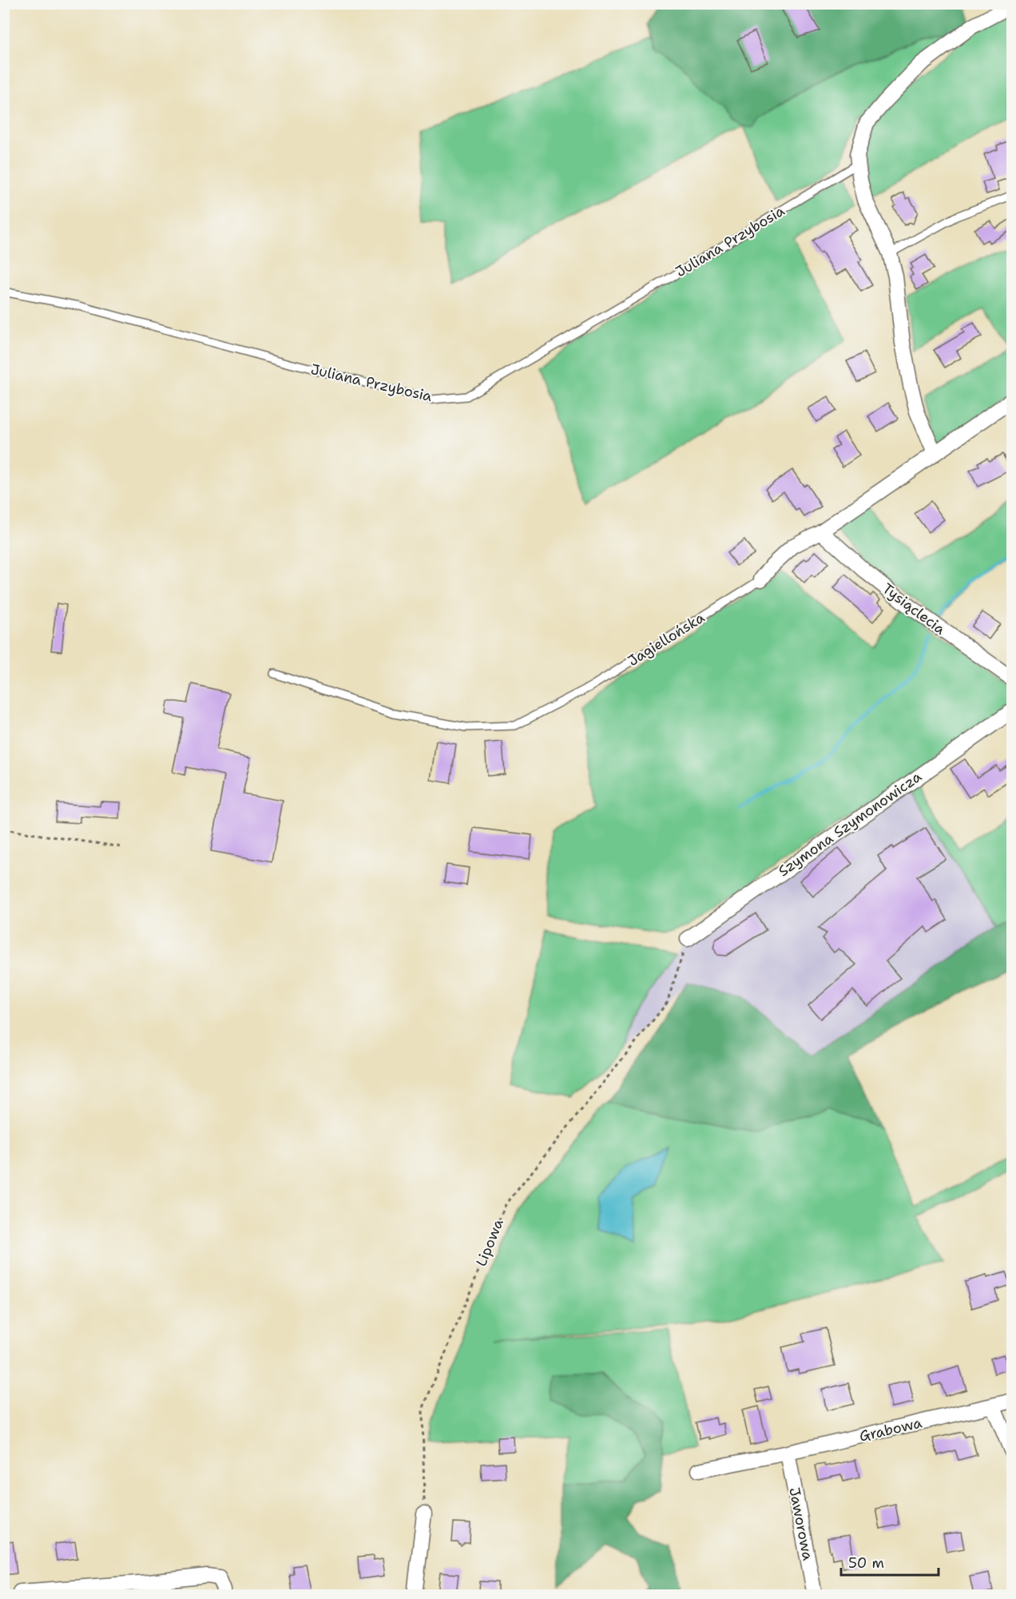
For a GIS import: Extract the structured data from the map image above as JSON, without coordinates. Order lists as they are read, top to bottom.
{
  "streets": {
    "street": [
      "Tysiąclecia",
      "Jagiellońska",
      "Szymona Szymonowicza",
      "Grabowa",
      "Jaworowa"
    ],
    "lane": ["Juliana Przybosia"],
    "path": ["Lipowa"]
  },
  "crossings": [
    ["Tysiąclecia", "Jagiellońska"],
    ["Szymona Szymonowicza", "Lipowa"],
    ["Grabowa", "Jaworowa"]
  ],
  "scale_bar": "50 m"
}
